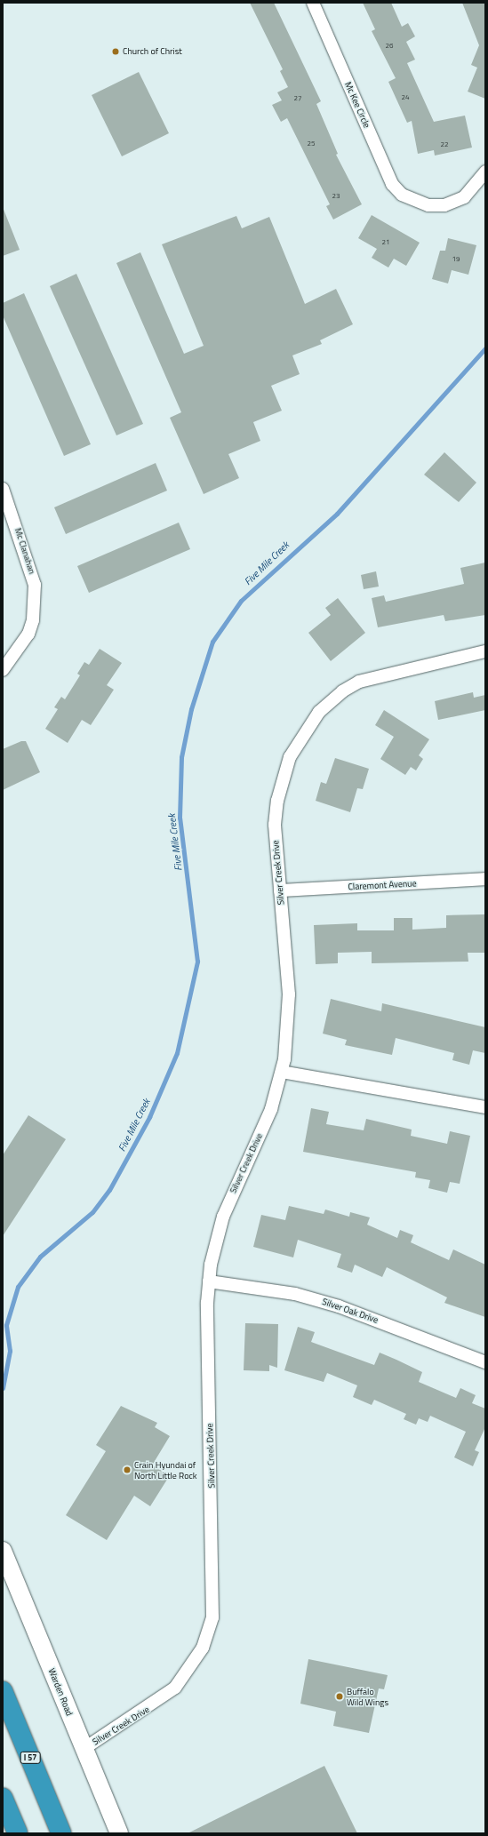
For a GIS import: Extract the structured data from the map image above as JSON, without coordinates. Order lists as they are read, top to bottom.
{
  "streets": {
    "highway": ["I 57"],
    "main road": ["Warden Road"],
    "street": [
      "Mc Kee Circle",
      "Mc Clanahan",
      "Silver Creek Drive",
      "Claremont Avenue",
      "Silver Oak Drive"
    ]
  },
  "crossings": [
    ["Silver Creek Drive", "Claremont Avenue"],
    ["Silver Creek Drive", "Silver Oak Drive"],
    ["Silver Creek Drive", "Warden Road"]
  ],
  "water": ["Five Mile Creek"],
  "places": ["Church of Christ", "Crain Hyundai of North Little Rock", "Buffalo Wild Wings"],
  "house_numbers": [
    "26",
    "24",
    "27",
    "25",
    "22",
    "23",
    "21",
    "19"
  ]
}
